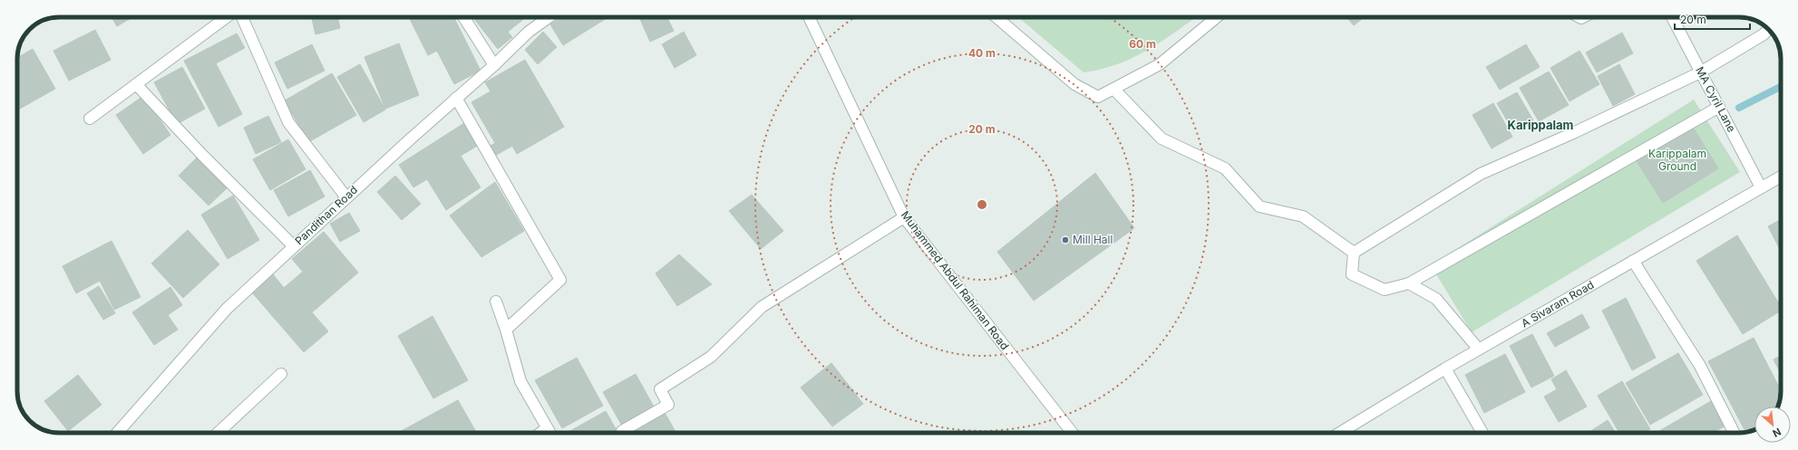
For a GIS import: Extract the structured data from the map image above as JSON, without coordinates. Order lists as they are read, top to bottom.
{
  "streets": {
    "street": [
      "MA Cyril Lane",
      "Pandithan Road",
      "Muhammed Abdul Rahiman Road",
      "A Sivaram Road"
    ]
  },
  "crossings": [
    ["MA Cyril Lane", "A Sivaram Road"]
  ],
  "districts": ["Karippalam"],
  "parks": ["Karippalam Ground"],
  "places": ["Mill Hall"],
  "scale_bar": "20 m",
  "north": "bottom right",
  "rings": ["60 m", "40 m", "20 m"]
}
